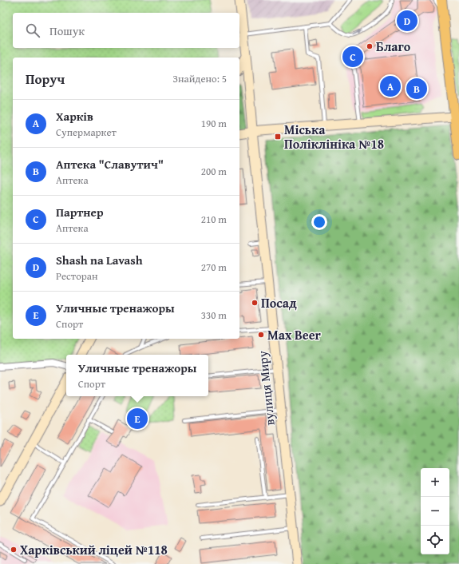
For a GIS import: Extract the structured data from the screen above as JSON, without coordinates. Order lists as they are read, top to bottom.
{
  "streets": {
    "street": ["вулиця Миру"]
  },
  "places": {
    "other": [
      "Благо",
      "Посад",
      "Max Beer",
      "Харківський ліцей №118"
    ],
    "transit": ["Міська Поліклініка №18"]
  },
  "page": {
    "pins": [
      "D",
      "C",
      "A",
      "B",
      "E"
    ],
    "search": "Пошук",
    "heading": ["Поруч", "Знайдено: 5"],
    "list": [
      {
        "mark": "A",
        "name": "Харків",
        "note": "Супермаркет",
        "value": "190 m"
      },
      {
        "mark": "B",
        "name": "Аптека \"Славутич\"",
        "note": "Аптека",
        "value": "200 m"
      },
      {
        "mark": "C",
        "name": "Партнер",
        "note": "Аптека",
        "value": "210 m"
      },
      {
        "mark": "D",
        "name": "Shash na Lavash",
        "note": "Ресторан",
        "value": "270 m"
      },
      {
        "mark": "E",
        "name": "Уличные тренажоры",
        "note": "Спорт",
        "value": "330 m"
      }
    ],
    "popup": ["Уличные тренажоры", "Спорт"],
    "map_buttons": ["+", "−"]
  }
}
